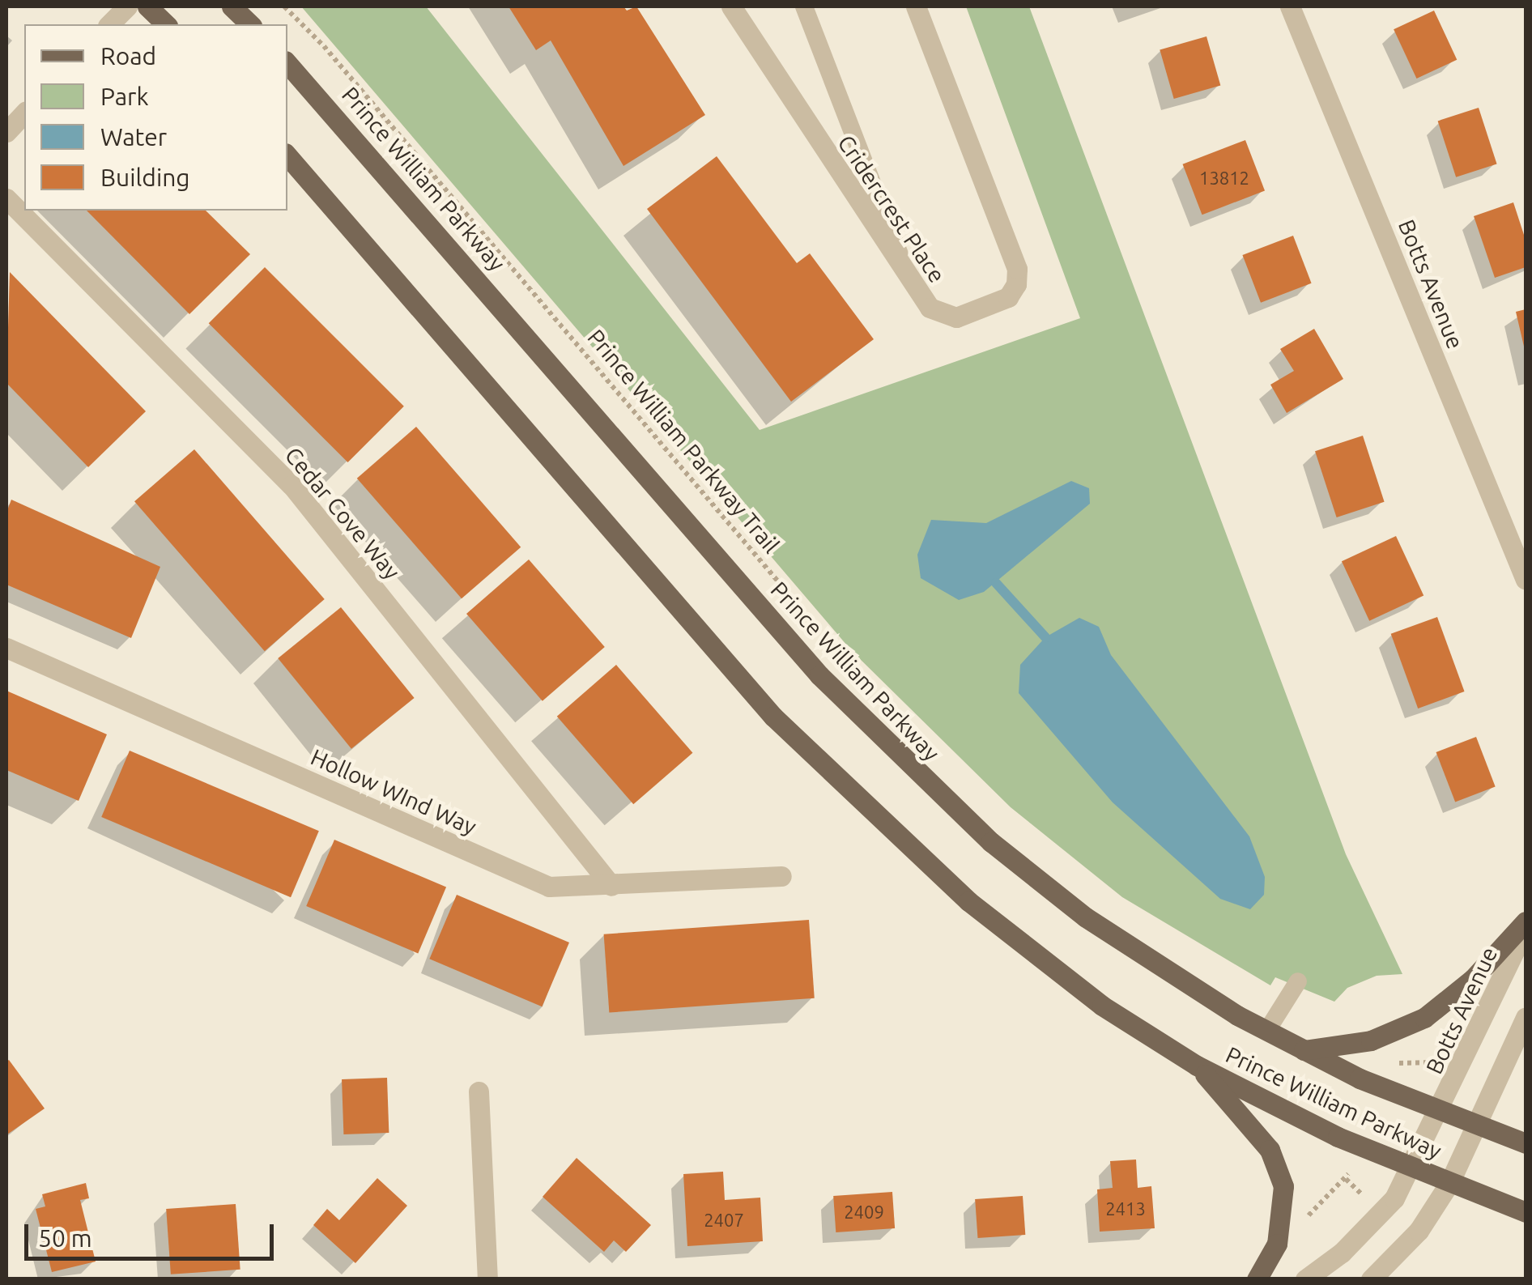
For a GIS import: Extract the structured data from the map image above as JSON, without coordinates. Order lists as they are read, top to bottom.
{
  "streets": {
    "main road": ["Prince William Parkway"],
    "street": [
      "Cridercrest Place",
      "Botts Avenue",
      "Cedar Cove Way",
      "Hollow WInd Way"
    ],
    "path": ["Prince William Parkway Trail"]
  },
  "crossings": [
    ["Prince William Parkway", "Botts Avenue"],
    ["Cedar Cove Way", "Hollow WInd Way"]
  ],
  "house_numbers": [
    "13812",
    "2413",
    "2409",
    "2407"
  ],
  "legend": [
    "Road",
    "Park",
    "Water",
    "Building"
  ],
  "scale_bar": "50 m"
}
